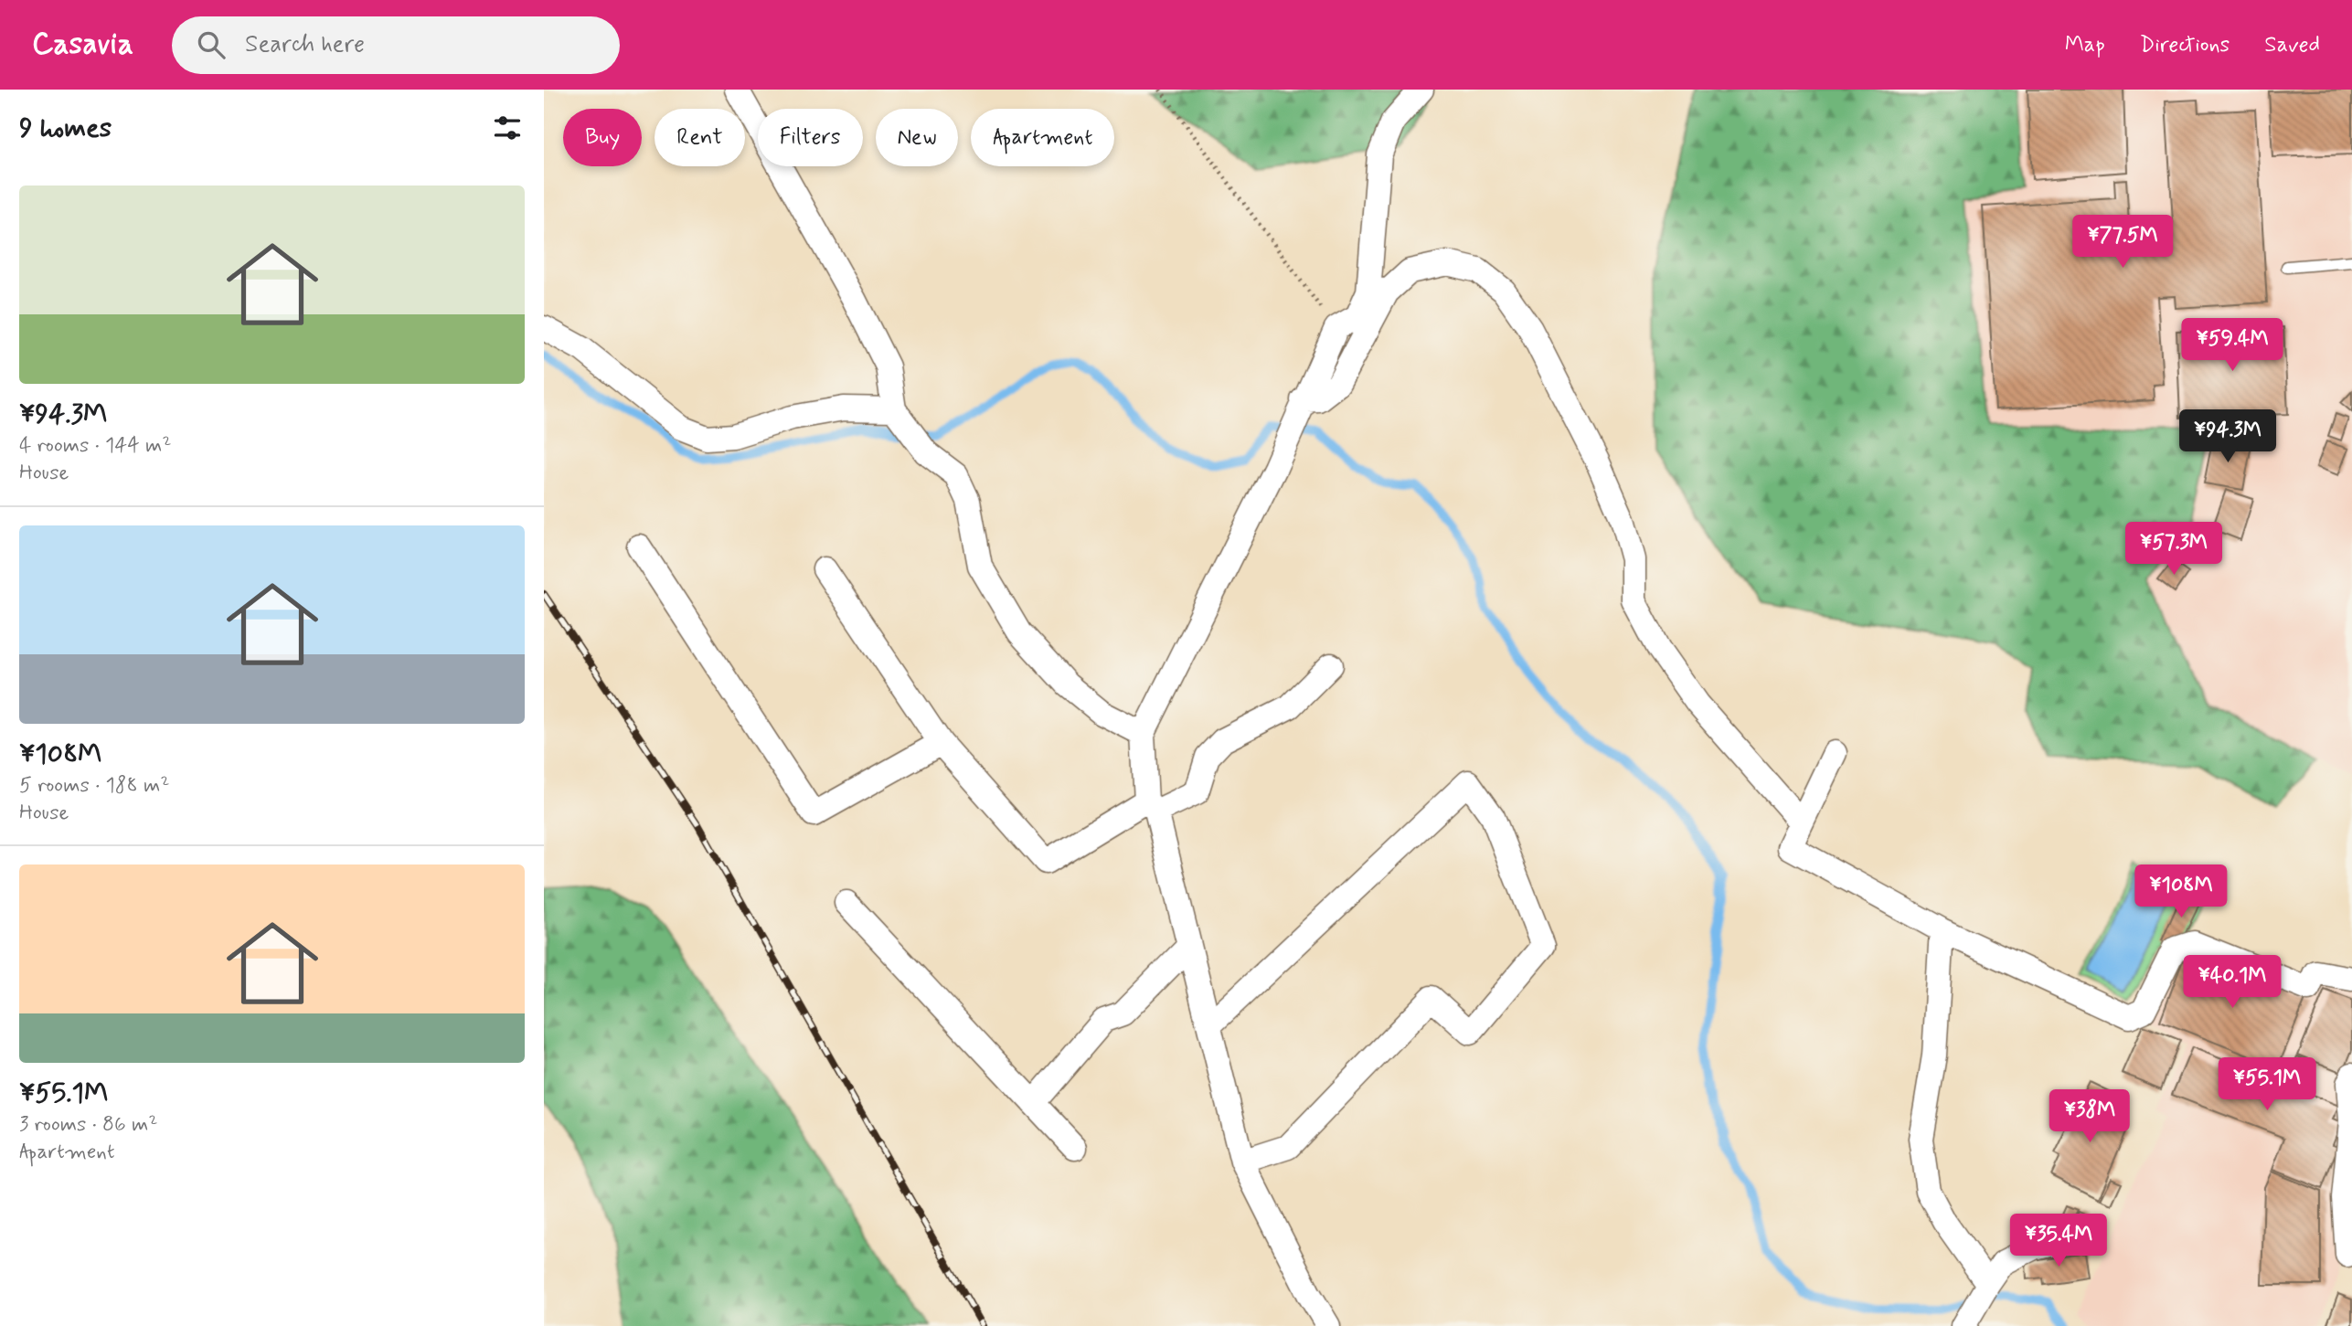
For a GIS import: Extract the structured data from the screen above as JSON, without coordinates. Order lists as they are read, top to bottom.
{
  "page": {
    "header": "Casavia",
    "search": "Search here",
    "nav": ["Map", "Directions", "Saved"],
    "heading": "9 homes",
    "chip": [
      "Buy",
      "Rent",
      "Filters",
      "New",
      "Apartment"
    ],
    "list": [
      {
        "name": "¥94.3M",
        "note": "4 rooms · 144 m² · House"
      },
      {
        "name": "¥108M",
        "note": "5 rooms · 188 m² · House"
      },
      {
        "name": "¥55.1M",
        "note": "3 rooms · 86 m² · Apartment"
      }
    ],
    "price": [
      "¥77.5M",
      "¥59.4M",
      "¥94.3M",
      "¥57.3M",
      "¥108M",
      "¥40.1M",
      "¥55.1M",
      "¥38M",
      "¥35.4M"
    ]
  }
}
